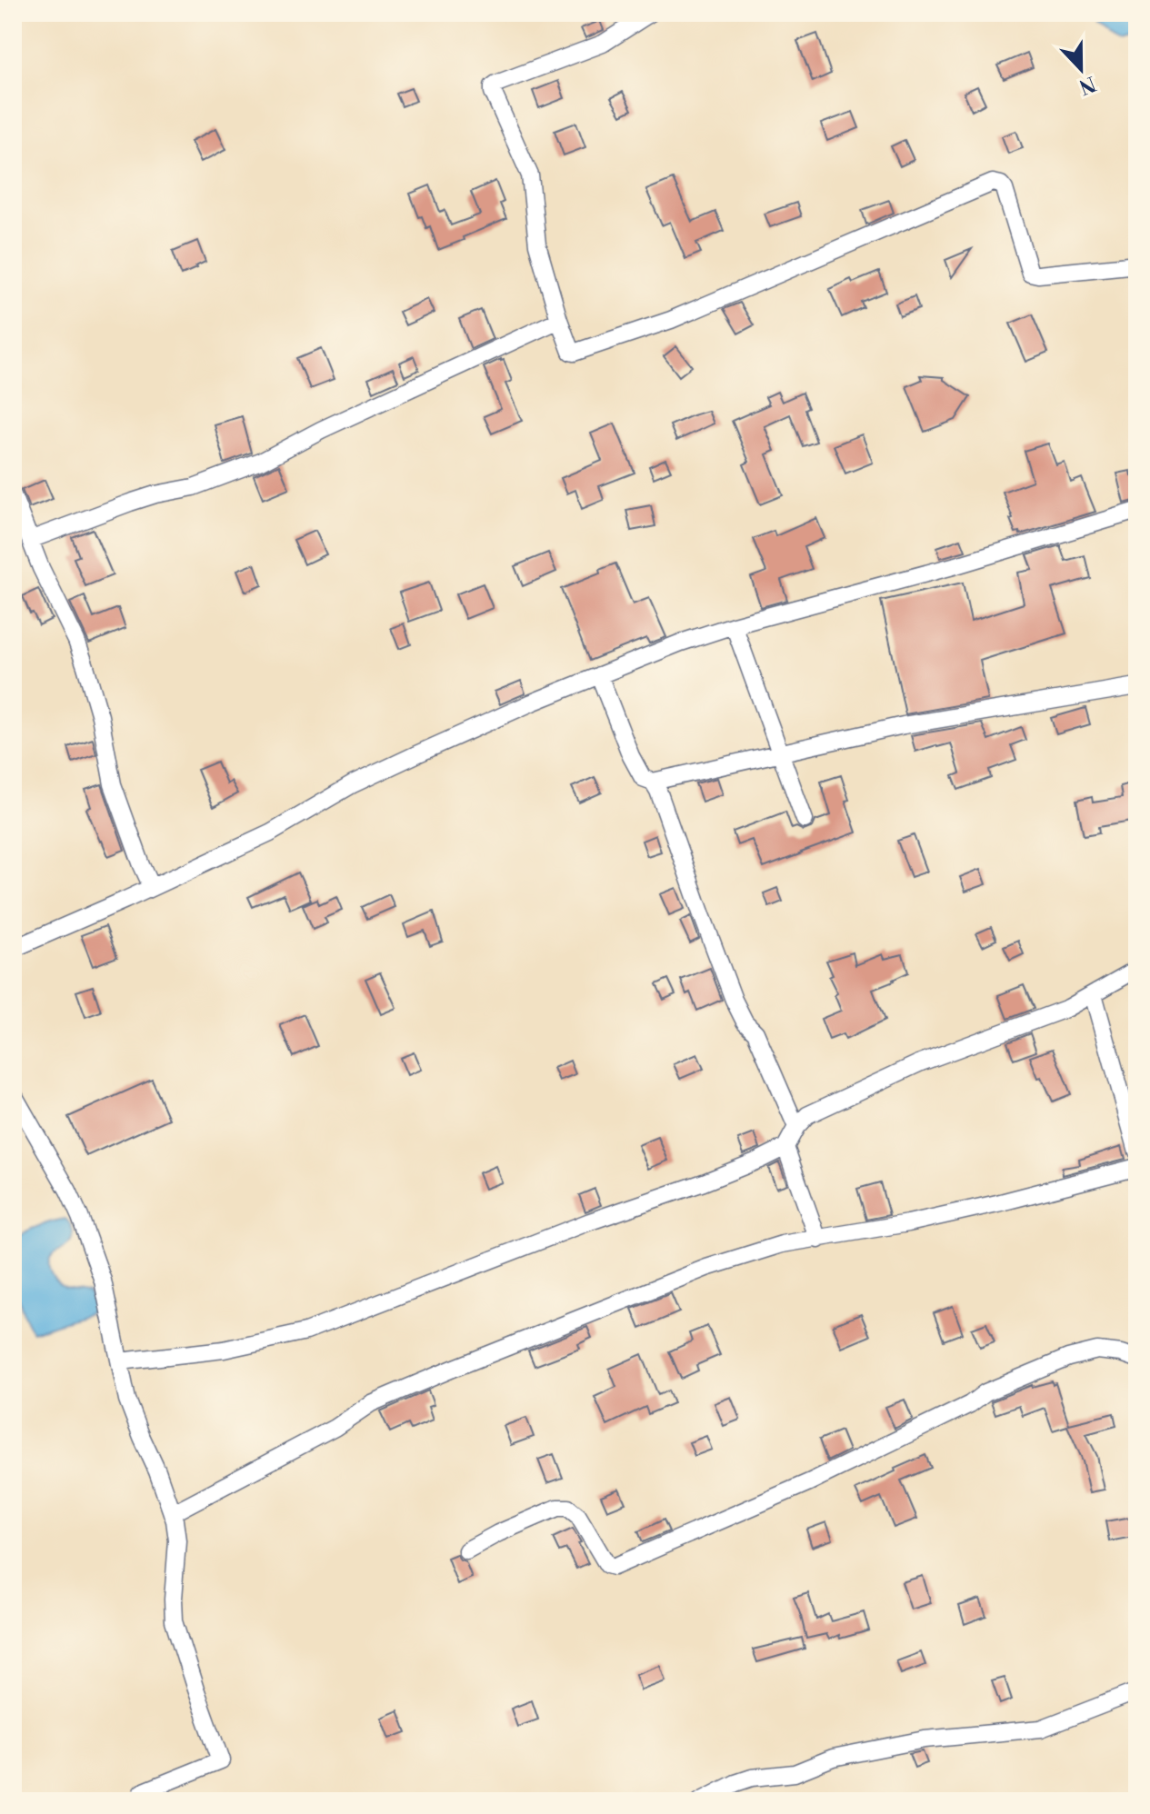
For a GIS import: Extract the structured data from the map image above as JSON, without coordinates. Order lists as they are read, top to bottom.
{
  "north": "bottom"
}
